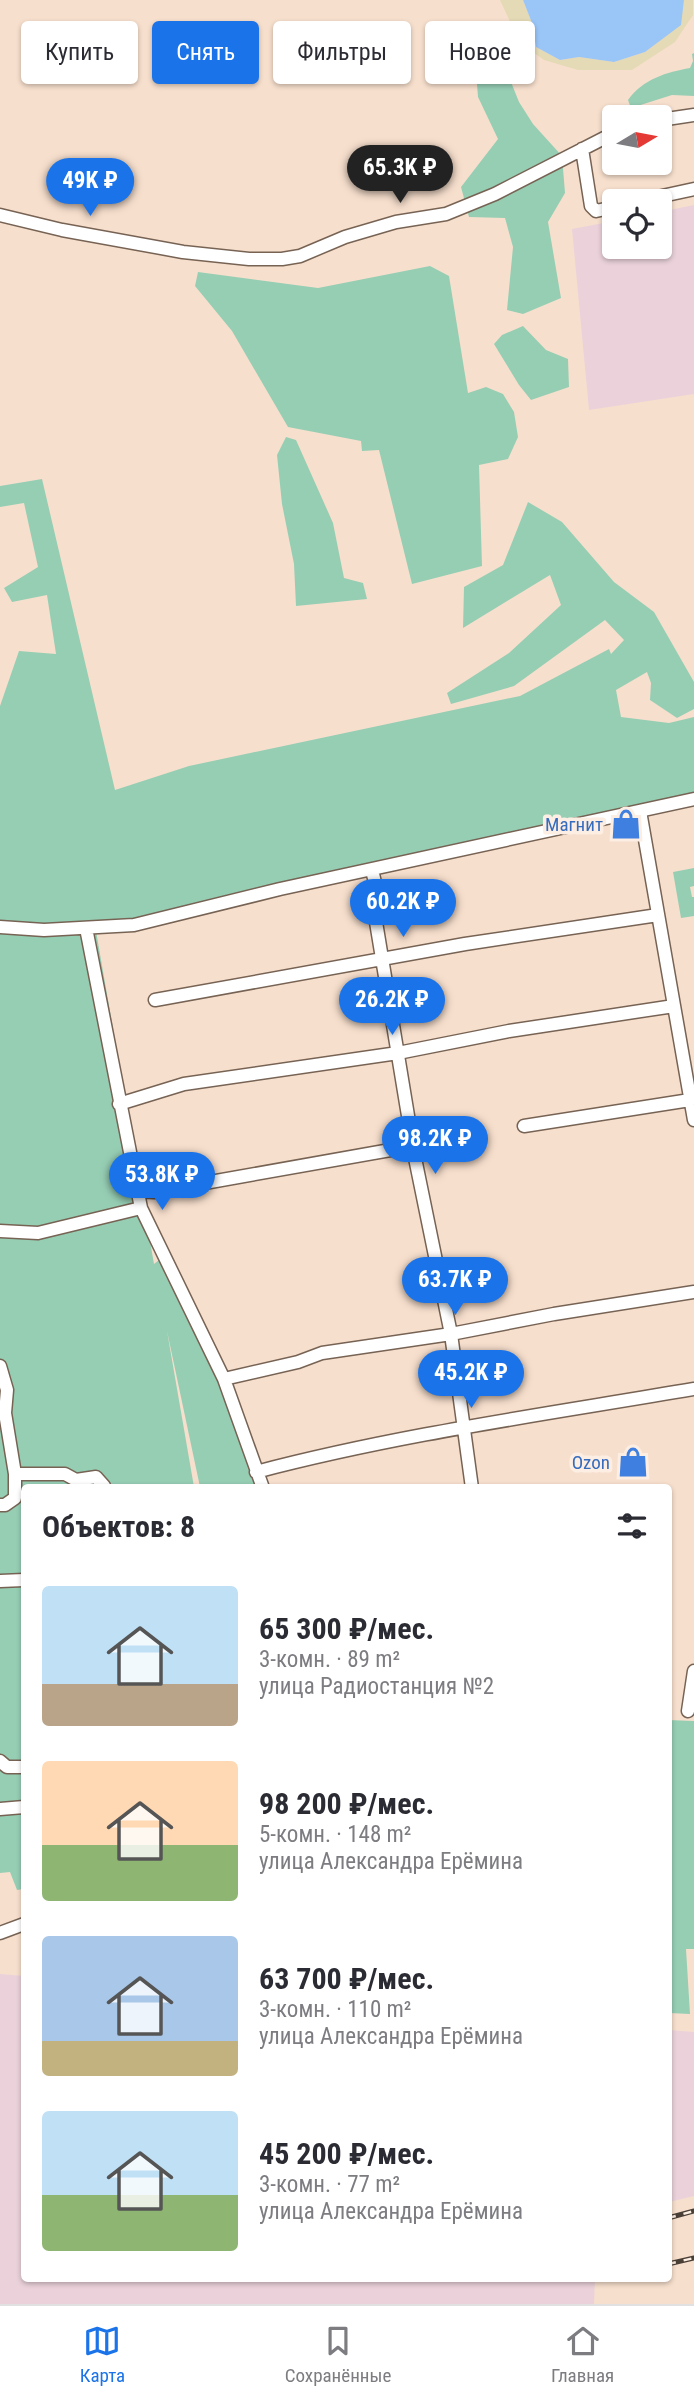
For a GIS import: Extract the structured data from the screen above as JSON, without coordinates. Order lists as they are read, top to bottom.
{
  "places": {
    "shop": ["Магнит", "Ozon"]
  },
  "north": "right",
  "page": {
    "chip": [
      "Купить",
      "Снять",
      "Фильтры",
      "Новое"
    ],
    "price": [
      "65.3K ₽",
      "49K ₽",
      "60.2K ₽",
      "26.2K ₽",
      "98.2K ₽",
      "53.8K ₽",
      "63.7K ₽",
      "45.2K ₽"
    ],
    "heading": "Объектов: 8",
    "list": [
      {
        "name": "65 300 ₽/мес.",
        "note": "3-комн. · 89 m² · улица Радиостанция №2"
      },
      {
        "name": "98 200 ₽/мес.",
        "note": "5-комн. · 148 m² · улица Александра Ерёмина"
      },
      {
        "name": "63 700 ₽/мес.",
        "note": "3-комн. · 110 m² · улица Александра Ерёмина"
      },
      {
        "name": "45 200 ₽/мес.",
        "note": "3-комн. · 77 m² · улица Александра Ерёмина"
      }
    ],
    "tabs": ["Карта", "Сохранённые", "Главная"]
  }
}
